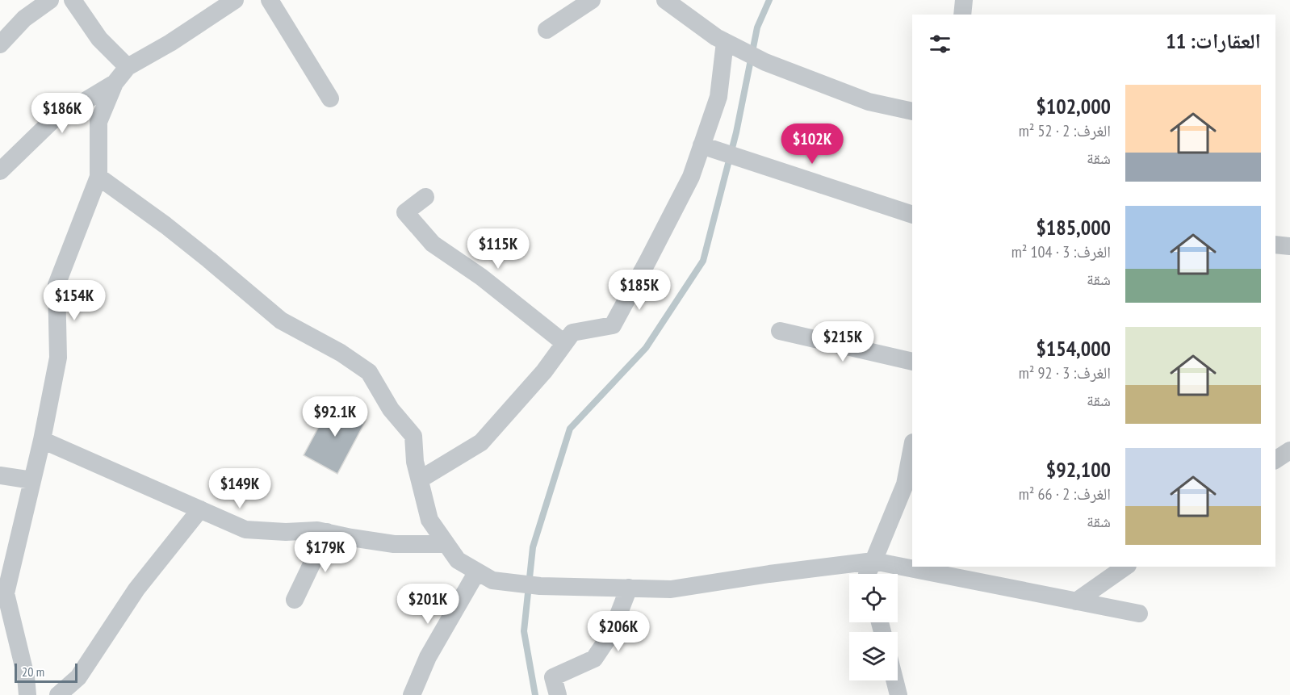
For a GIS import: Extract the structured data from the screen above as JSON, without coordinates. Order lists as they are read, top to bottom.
{
  "scale_bar": "20 m",
  "page": {
    "heading": "العقارات: 11",
    "list": [
      {
        "name": "$102,000",
        "note": "الغرف: 2 · 52 m² · شقة"
      },
      {
        "name": "$185,000",
        "note": "الغرف: 3 · 104 m² · شقة"
      },
      {
        "name": "$154,000",
        "note": "الغرف: 3 · 92 m² · شقة"
      },
      {
        "name": "$92,100",
        "note": "الغرف: 2 · 66 m² · شقة"
      }
    ],
    "price": [
      "$186K",
      "$102K",
      "$115K",
      "$185K",
      "$154K",
      "$215K",
      "$92.1K",
      "$149K",
      "$179K",
      "$201K",
      "$206K"
    ],
    "scale": "20 m"
  }
}
